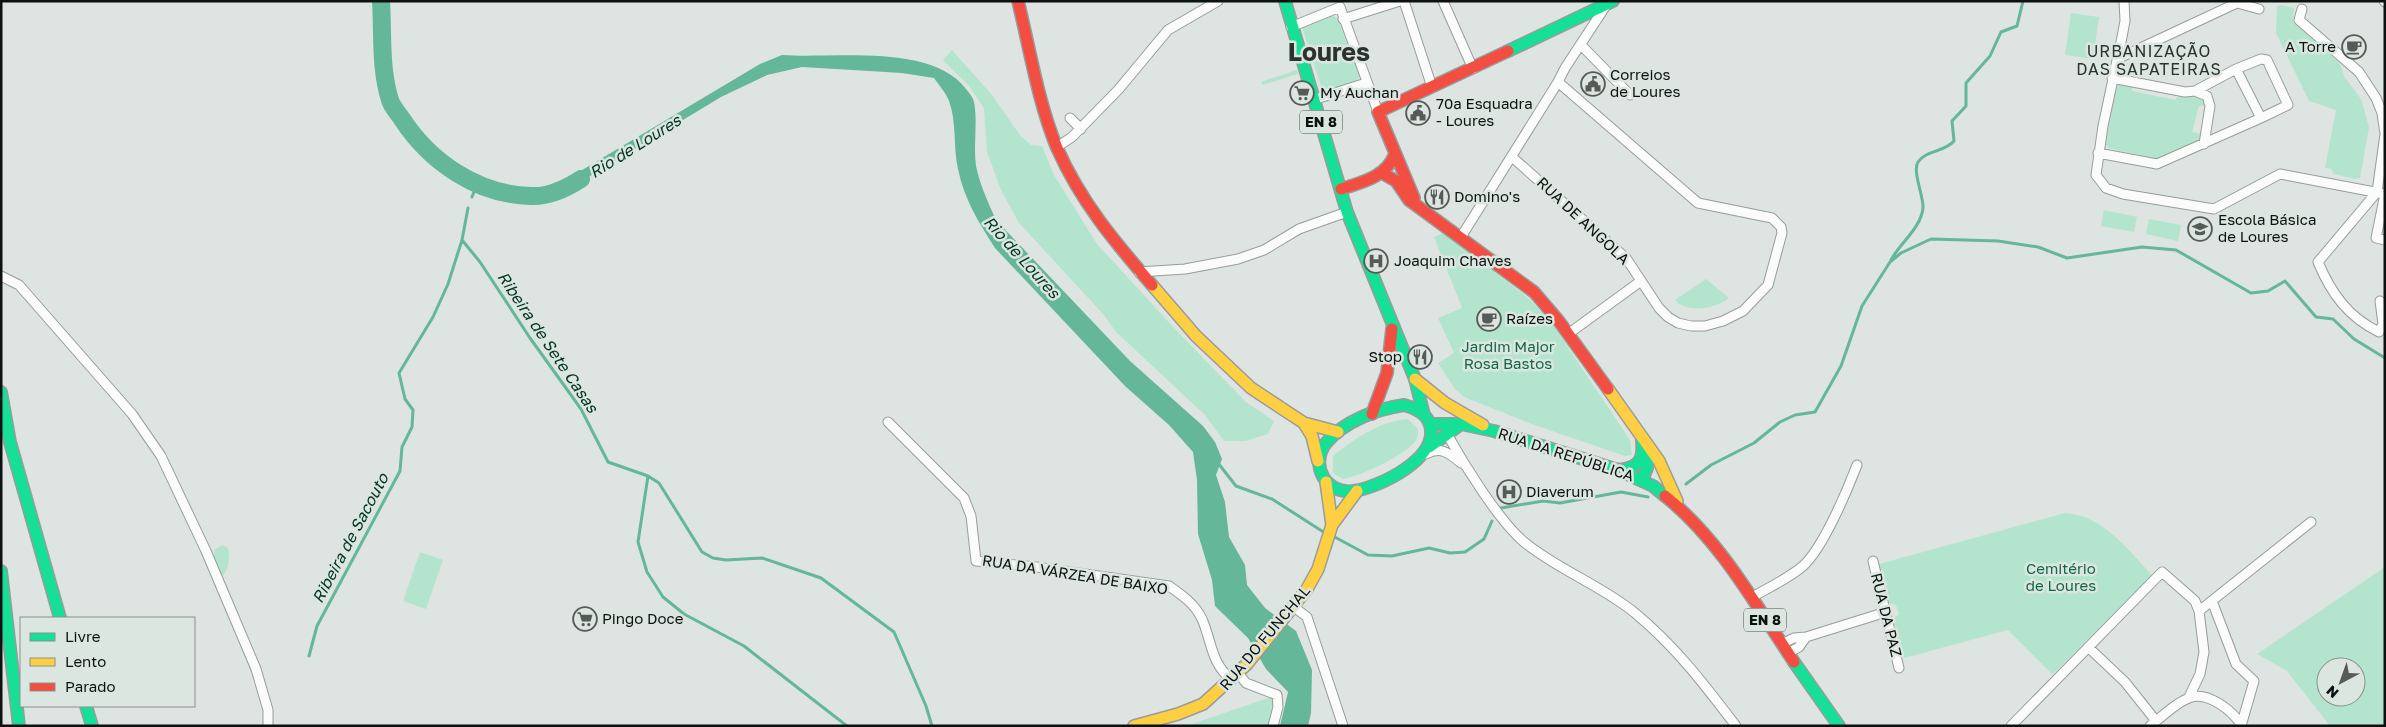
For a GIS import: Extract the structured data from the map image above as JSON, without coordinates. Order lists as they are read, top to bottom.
{
  "streets": {
    "main road": ["EN 8", "RUA DA REPÚBLICA", "RUA DO FUNCHAL"],
    "street": ["RUA DE ANGOLA", "RUA DA VÁRZEA DE BAIXO", "RUA DA PAZ"]
  },
  "crossings": [
    ["EN 8", "RUA DA REPÚBLICA"],
    ["RUA DA VÁRZEA DE BAIXO", "RUA DO FUNCHAL"]
  ],
  "districts": ["URBANIZAÇÃO DAS SAPATEIRAS", "Loures"],
  "water": ["Rio de Loures", "Ribeira de Sete Casas", "Ribeira de Sacouto"],
  "parks": ["Jardim Major Rosa Bastos", "Cemitério de Loures"],
  "places": {
    "cafe": ["A Torre", "Raízes"],
    "public building": ["Correios de Loures", "70ª Esquadra - Loures"],
    "supermarket": ["My Auchan", "Pingo Doce"],
    "restaurant": ["Domino's", "Stop"],
    "school or university": ["Escola Básica de Loures"],
    "hospital": ["Joaquim Chaves", "Diaverum"]
  },
  "legend": ["Livre", "Lento", "Parado"],
  "north": "bottom left"
}
